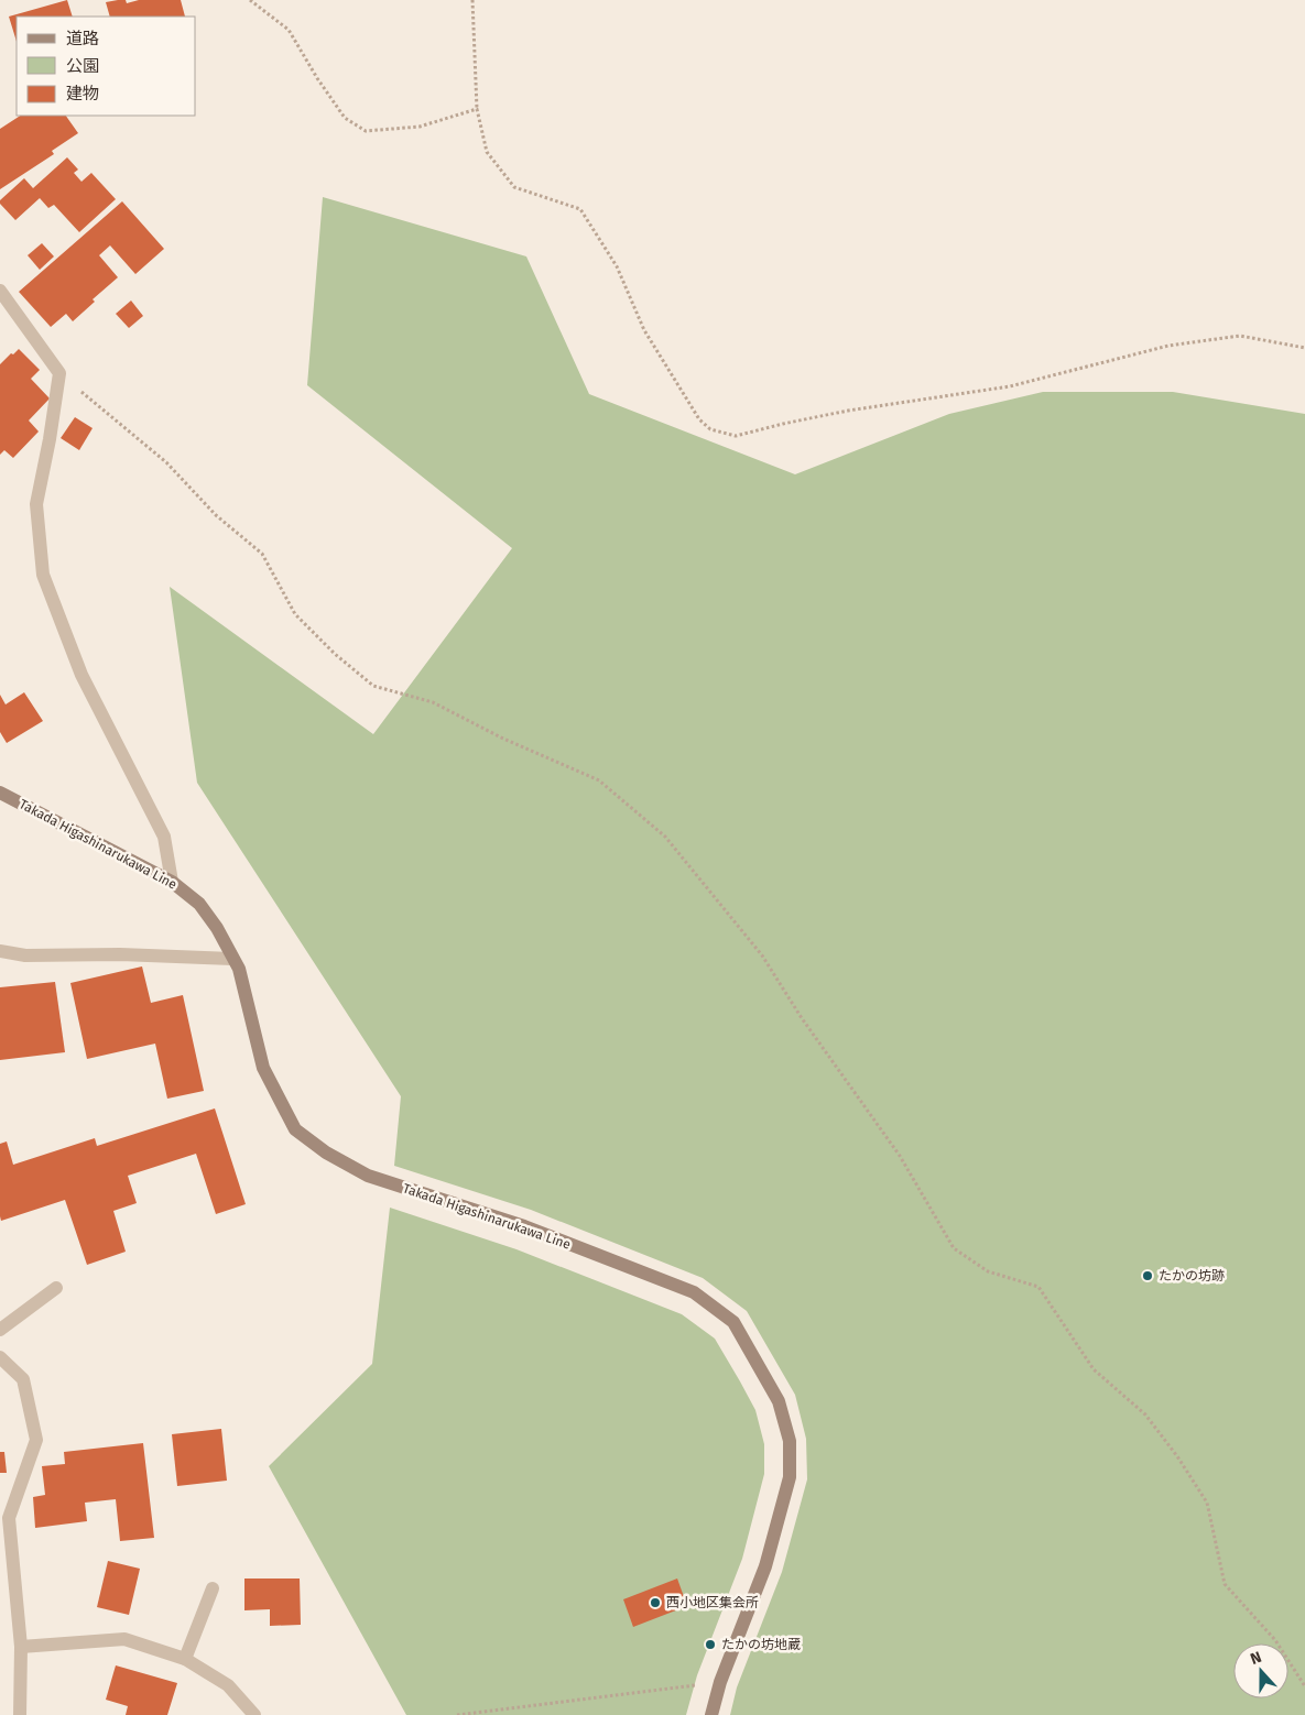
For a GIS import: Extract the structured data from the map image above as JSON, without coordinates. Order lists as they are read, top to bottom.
{
  "streets": {
    "main road": ["Takada Higashinarukawa Line"]
  },
  "places": ["たかの坊跡", "西小地区集会所", "たかの坊地蔵"],
  "legend": ["道路", "公園", "建物"],
  "north": "top"
}
